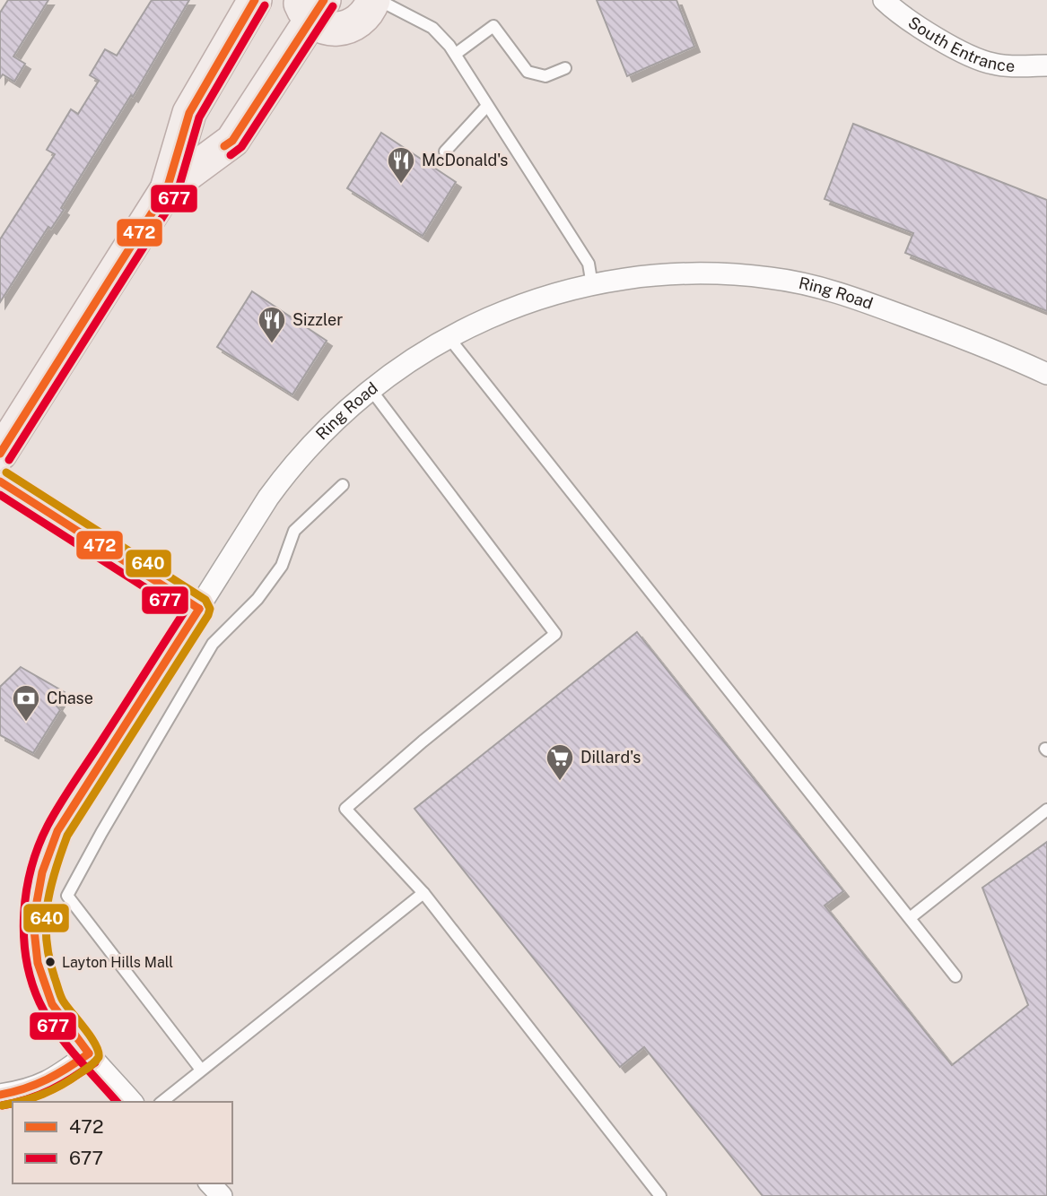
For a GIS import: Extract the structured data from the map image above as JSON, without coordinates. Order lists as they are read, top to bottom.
{
  "streets": {
    "street": ["South Entrance", "Ring Road"]
  },
  "places": {
    "restaurant": ["McDonald's", "Sizzler"],
    "bank": ["Chase"],
    "supermarket": ["Dillard's"],
    "other": ["Layton Hills Mall"]
  },
  "lines": ["transit line 472", "transit line 677", "transit line 640"],
  "legend": ["472", "677"]
}
